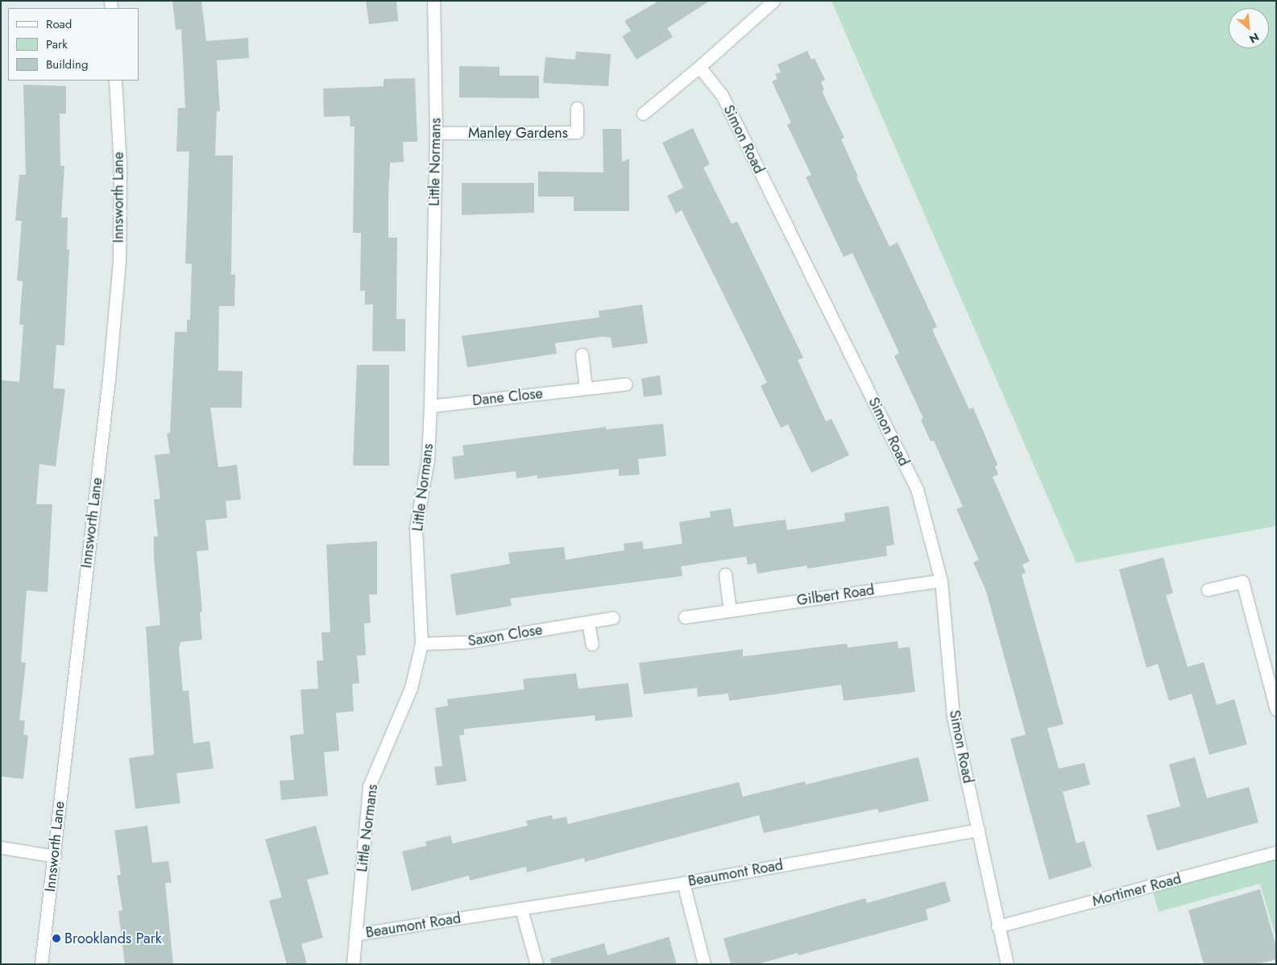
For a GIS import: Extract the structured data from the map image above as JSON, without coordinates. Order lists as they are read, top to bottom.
{
  "streets": {
    "street": [
      "Manley Gardens",
      "Simon Road",
      "Little Normans",
      "Innsworth Lane",
      "Dane Close",
      "Gilbert Road",
      "Saxon Close",
      "Beaumont Road",
      "Mortimer Road"
    ]
  },
  "crossings": [
    ["Manley Gardens", "Little Normans"],
    ["Simon Road", "Gilbert Road"],
    ["Simon Road", "Beaumont Road"],
    ["Little Normans", "Dane Close"],
    ["Little Normans", "Saxon Close"],
    ["Little Normans", "Beaumont Road"]
  ],
  "places": ["Brooklands Park"],
  "legend": ["Road", "Park", "Building"],
  "north": "bottom right"
}
